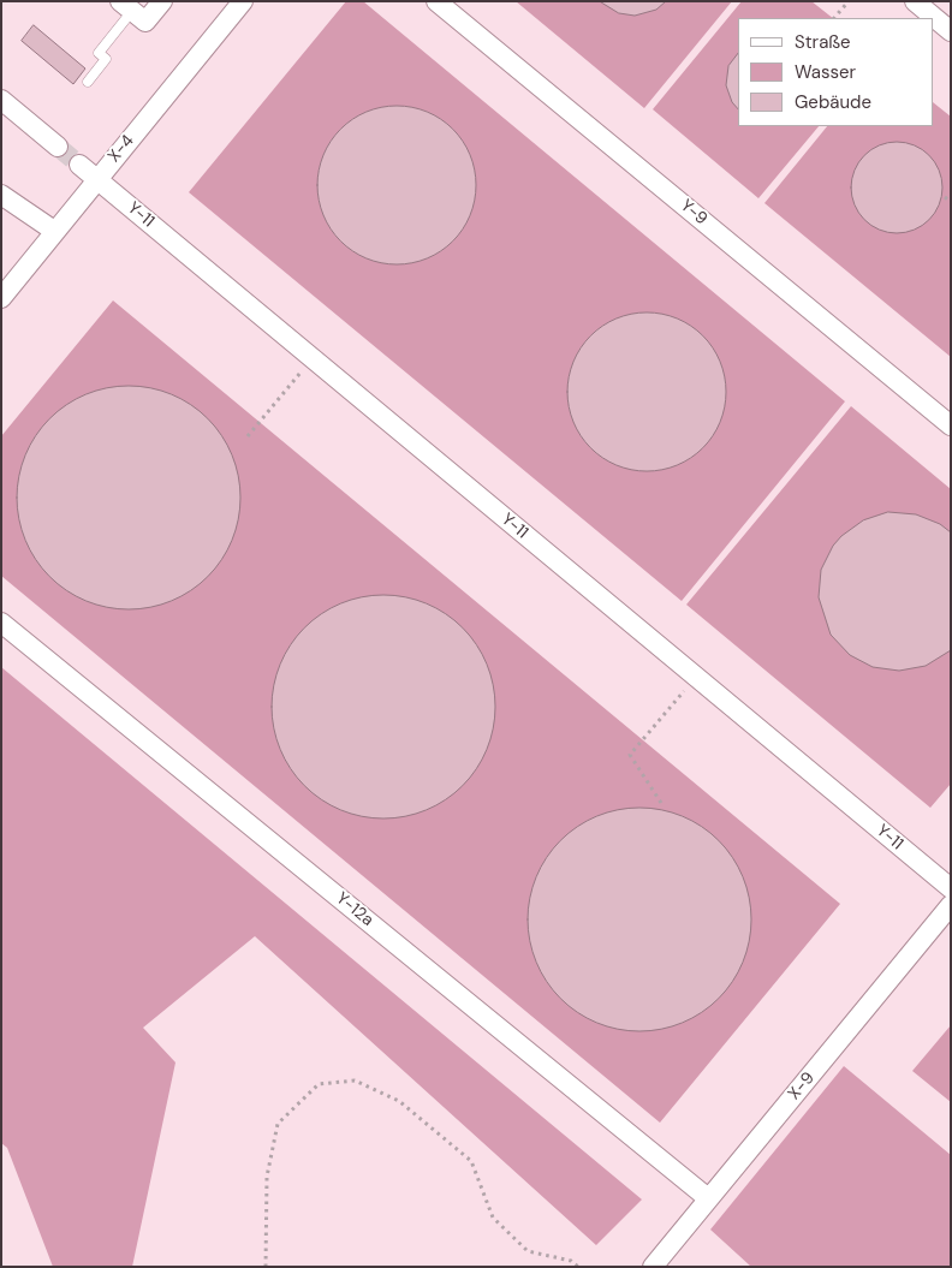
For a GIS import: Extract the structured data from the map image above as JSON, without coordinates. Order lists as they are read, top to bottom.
{
  "streets": {
    "street": [
      "X-4",
      "Y-9",
      "Y-11",
      "Y-12a",
      "X-9"
    ]
  },
  "crossings": [
    ["X-4", "Y-11"],
    ["Y-12a", "X-9"]
  ],
  "legend": ["Straße", "Wasser", "Gebäude"]
}
